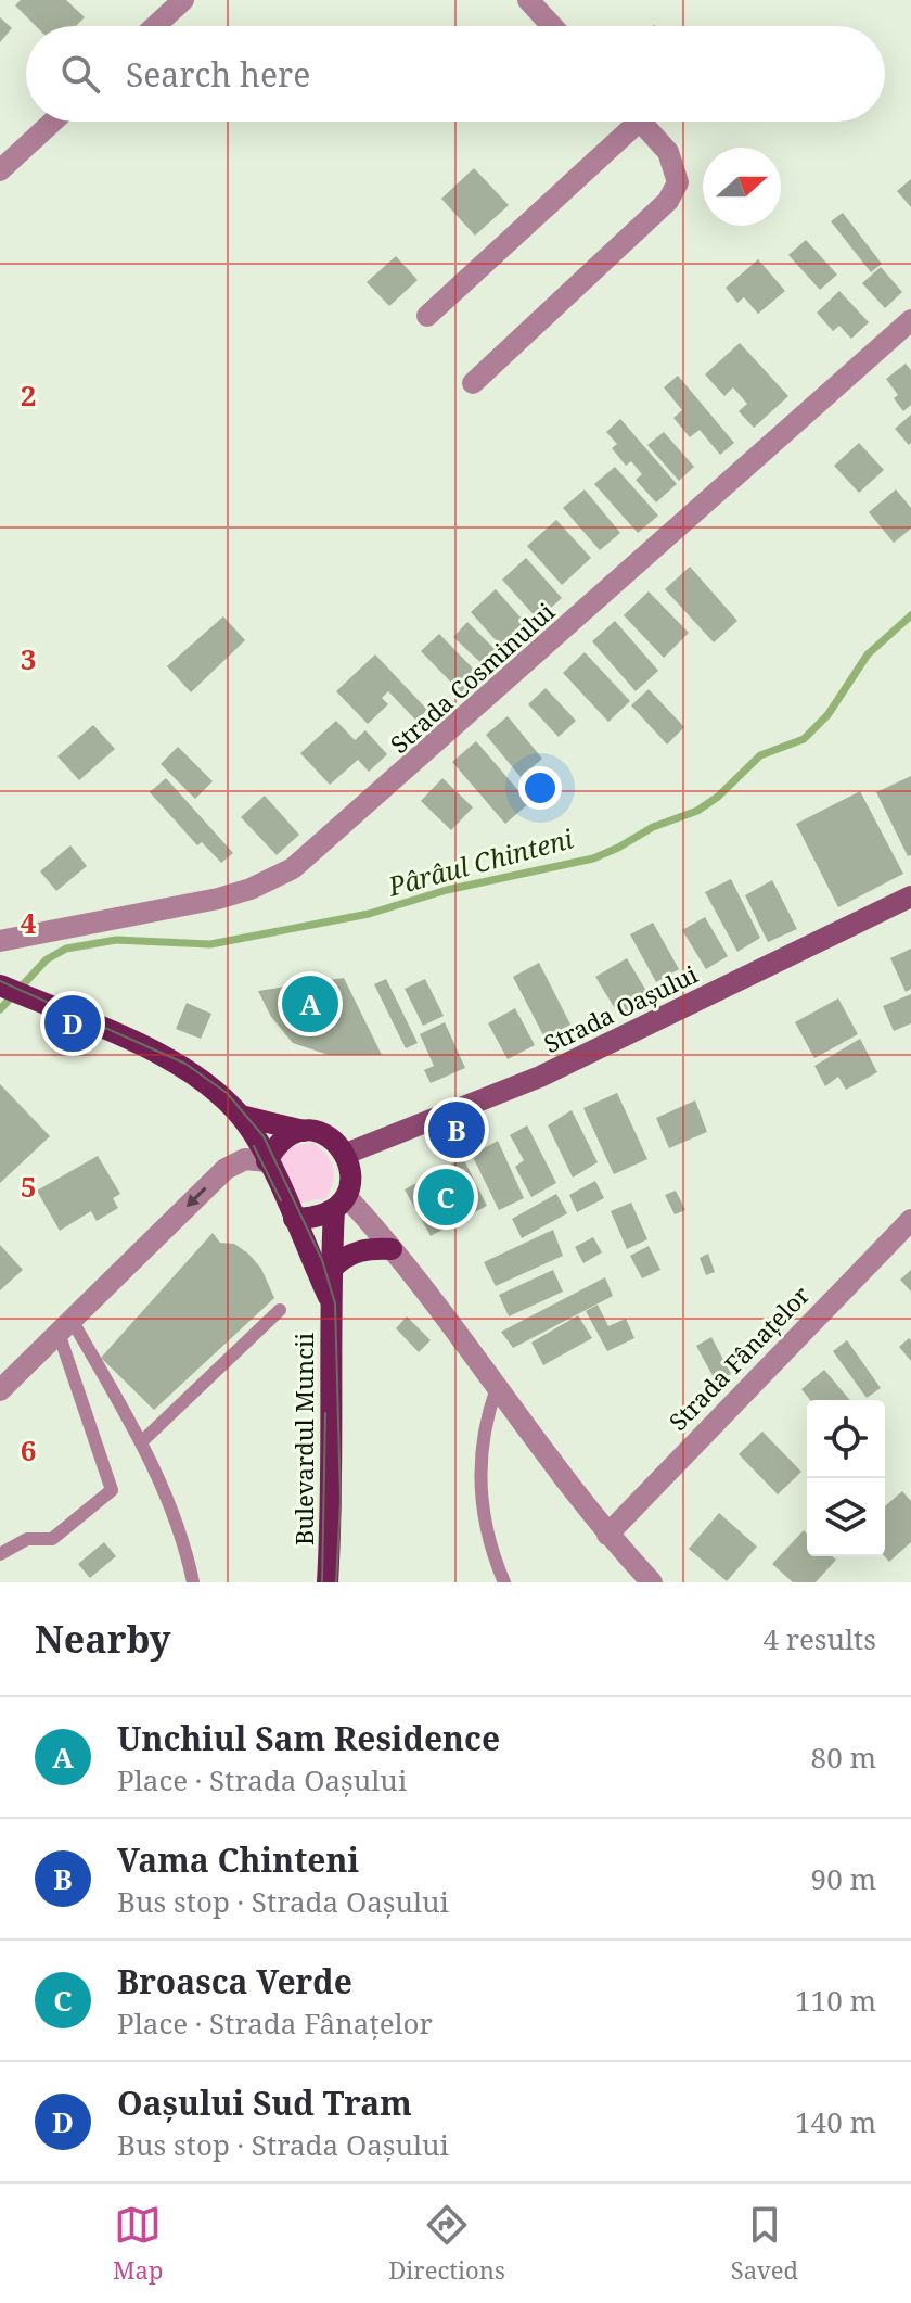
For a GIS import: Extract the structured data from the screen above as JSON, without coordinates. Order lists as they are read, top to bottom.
{
  "streets": {
    "main road": ["Strada Oașului", "Bulevardul Muncii"],
    "street": ["Strada Cosminului", "Strada Fânațelor"]
  },
  "crossings": [
    ["Strada Oașului", "Bulevardul Muncii"]
  ],
  "water": ["Pârâul Chinteni"],
  "north": "right",
  "page": {
    "search": "Search here",
    "pins": [
      "A",
      "D",
      "B",
      "C"
    ],
    "heading": ["Nearby", "4 results"],
    "list": [
      {
        "mark": "A",
        "name": "Unchiul Sam Residence",
        "note": "Place · Strada Oașului",
        "value": "80 m"
      },
      {
        "mark": "B",
        "name": "Vama Chinteni",
        "note": "Bus stop · Strada Oașului",
        "value": "90 m"
      },
      {
        "mark": "C",
        "name": "Broasca Verde",
        "note": "Place · Strada Fânațelor",
        "value": "110 m"
      },
      {
        "mark": "D",
        "name": "Oașului Sud Tram",
        "note": "Bus stop · Strada Oașului",
        "value": "140 m"
      }
    ],
    "nav": ["Map", "Directions", "Saved"]
  },
  "grid": {
    "rows": [
      "2",
      "3",
      "4",
      "5",
      "6"
    ]
  }
}
